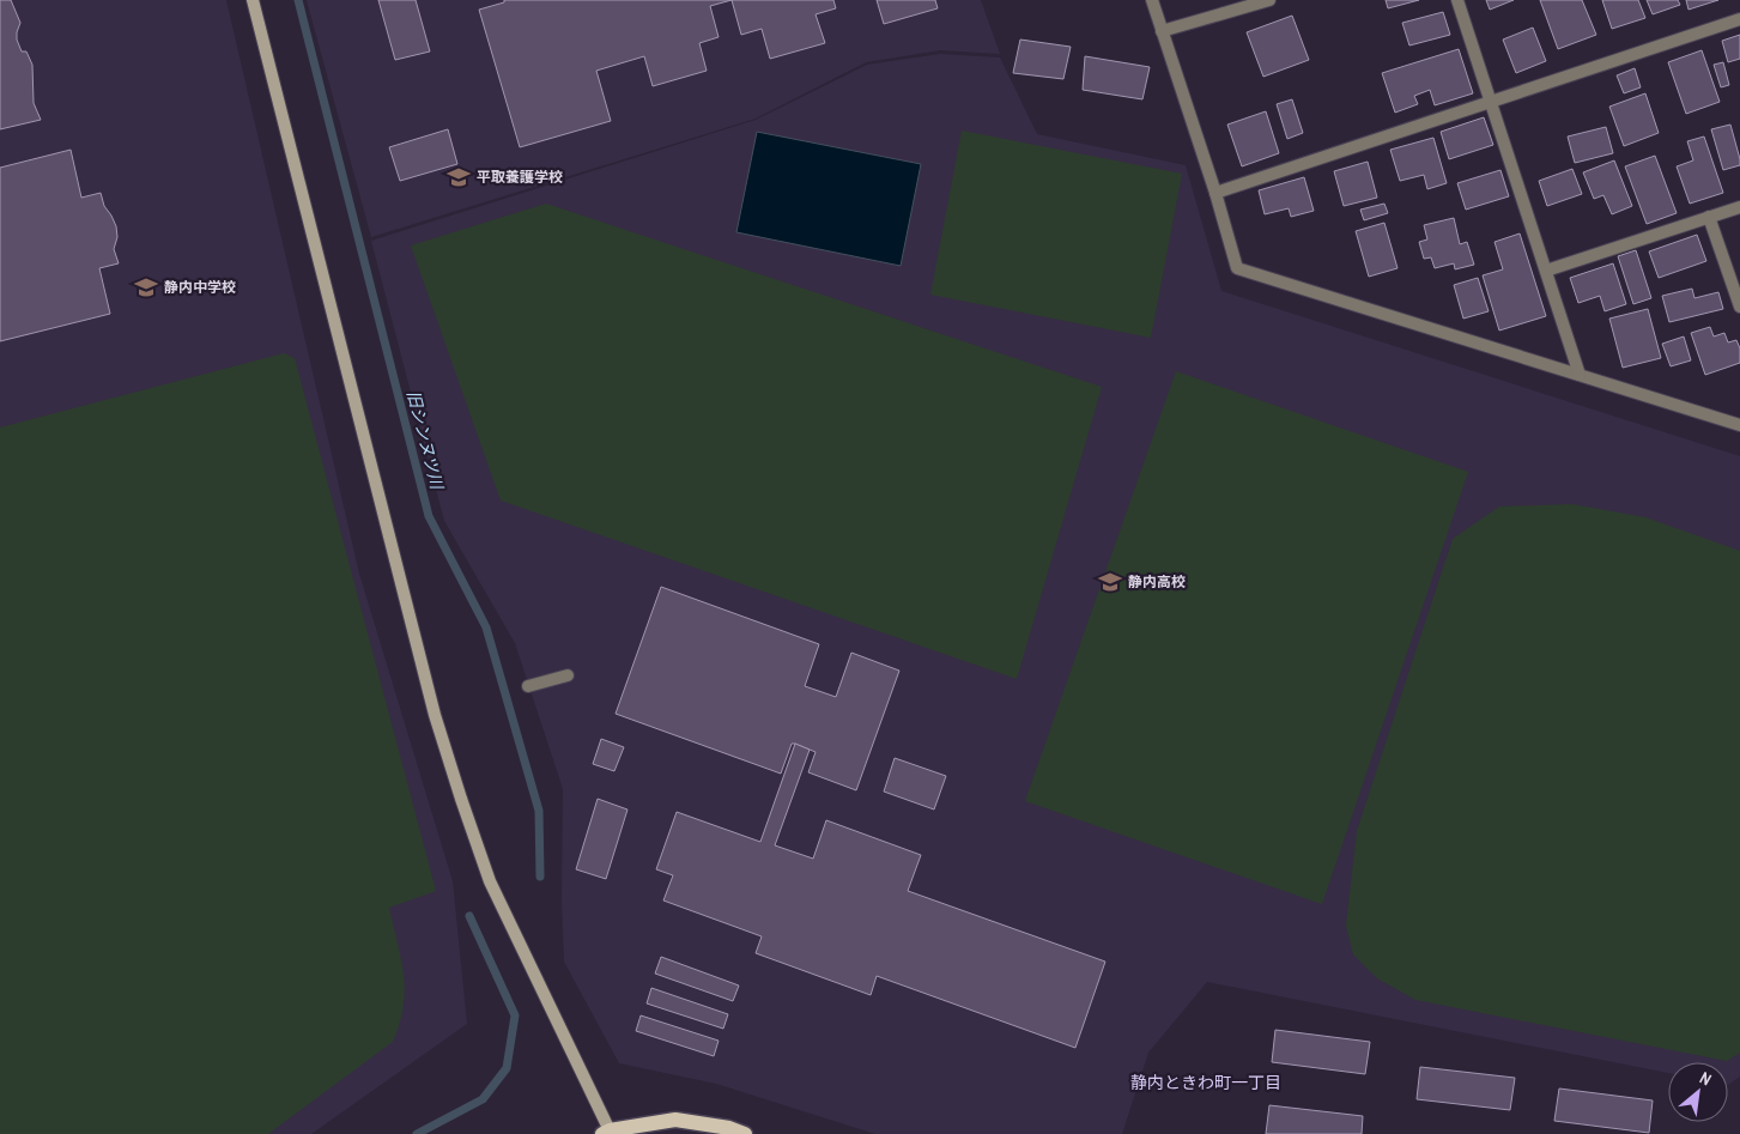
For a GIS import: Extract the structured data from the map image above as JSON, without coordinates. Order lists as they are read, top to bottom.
{
  "districts": ["静内ときわ町一丁目"],
  "water": ["旧シンヌツ川"],
  "places": {
    "school or university": ["平取養護学校", "静内中学校", "静内高校"]
  },
  "north": "top right"
}
